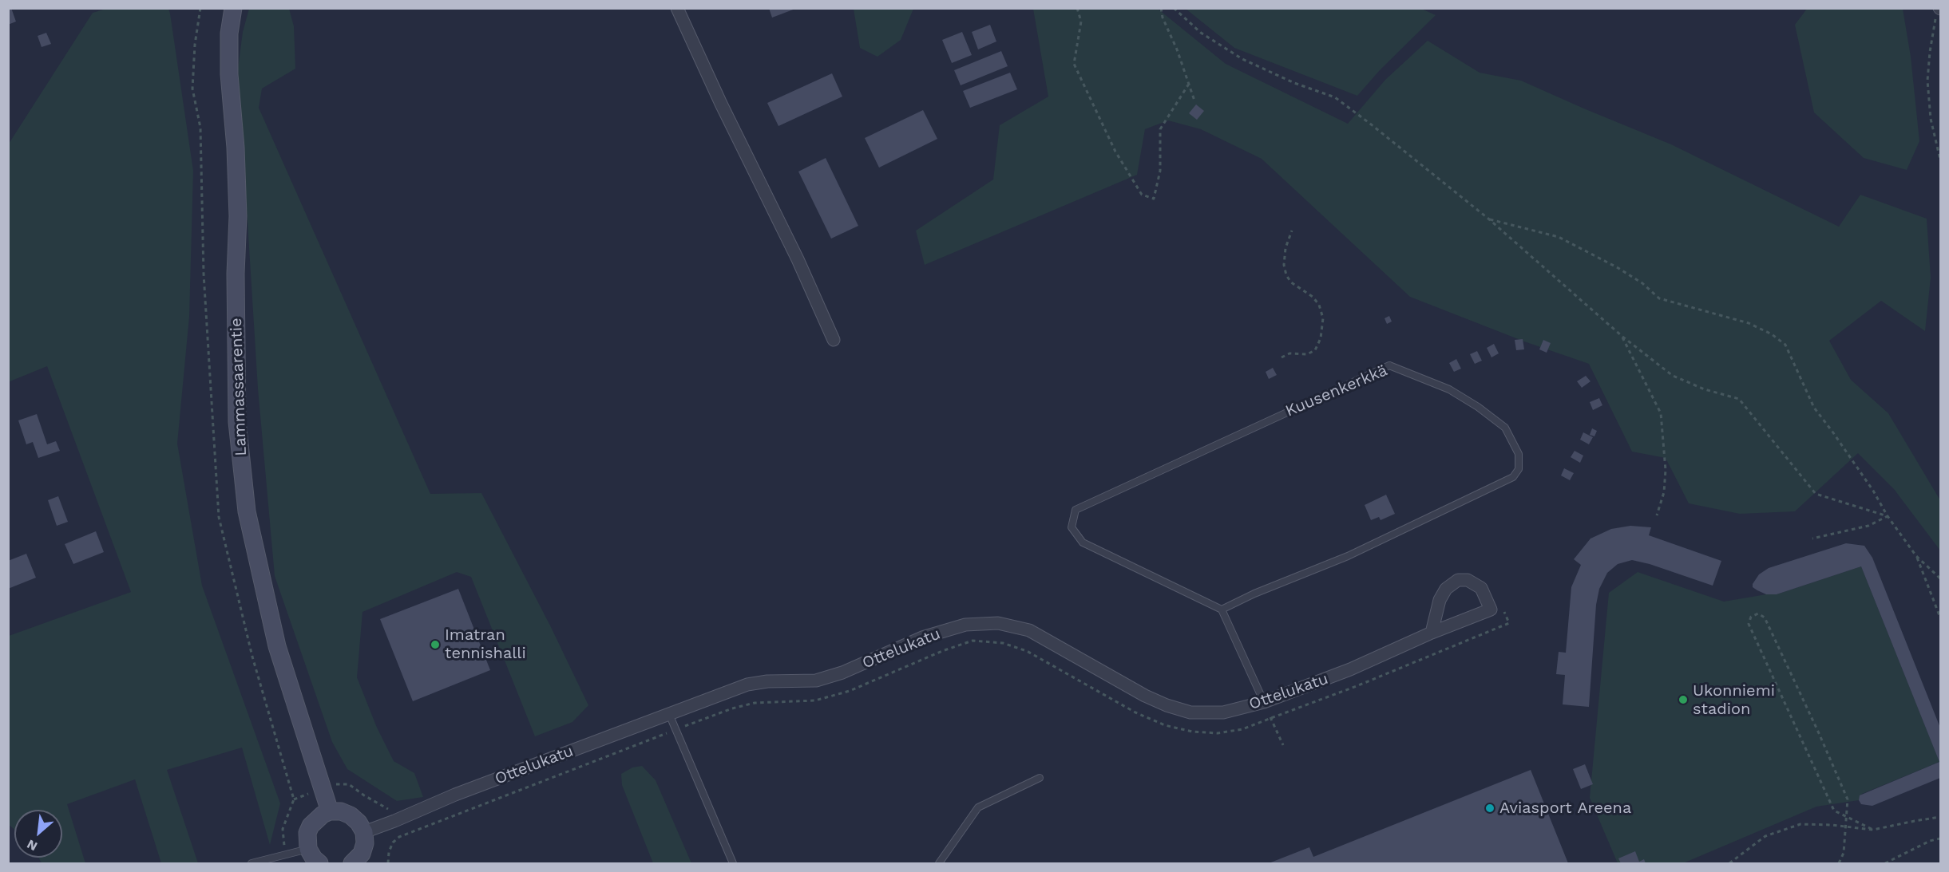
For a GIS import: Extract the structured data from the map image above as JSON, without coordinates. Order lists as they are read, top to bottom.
{
  "streets": {
    "street": ["Lammassaarentie", "Ottelukatu"],
    "lane": ["Kuusenkerkkä"]
  },
  "places": ["Imatran tennishalli", "Ukonniemi stadion", "Aviasport Areena"],
  "north": "bottom left"
}
